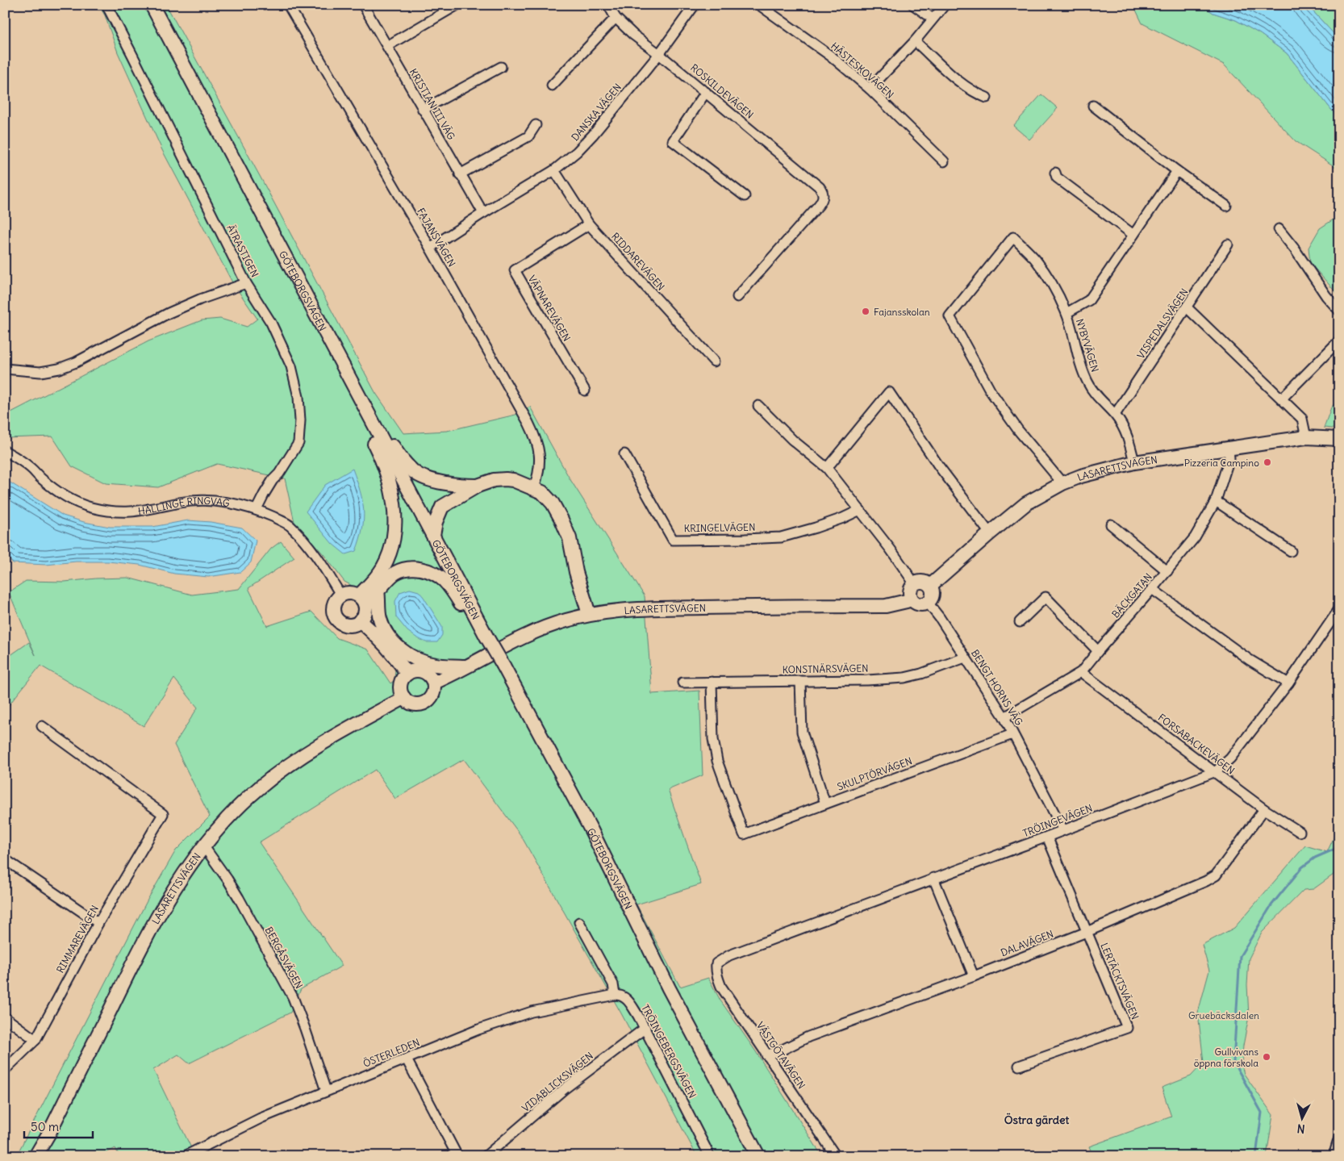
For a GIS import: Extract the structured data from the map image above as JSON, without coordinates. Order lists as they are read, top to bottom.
{
  "streets": {
    "main road": ["GÖTEBORGSVÄGEN", "LASARETTSVÄGEN"],
    "street": [
      "HÄSTESKOVÄGEN",
      "ROSKILDEVÄGEN",
      "KRISTIAN III VÄG",
      "DANSKA VÄGEN",
      "FAJANSVÄGEN",
      "ÄTRASTIGEN",
      "RIDDAREVÄGEN",
      "VÄPNAREVÄGEN",
      "VISPEDALSVÄGEN",
      "NYBYVÄGEN",
      "HÄLLINGE RINGVÄG",
      "KRINGELVÄGEN",
      "BÄCKGATAN",
      "KONSTNÄRSVÄGEN",
      "BENGT HORNS VÄG",
      "FORSABACKEVÄGEN",
      "SKULPTÖRVÄGEN",
      "TRÖINGEVÄGEN",
      "RIMMAREVÄGEN",
      "DALAVÄGEN",
      "BERGÅSVÄGEN",
      "LERTÄCKTSVÄGEN",
      "TRÖINGEBERGSVÄGEN",
      "ÖSTERLEDEN",
      "VÄSTGÖTAVÄGEN",
      "VIDABLICKSVÄGEN"
    ]
  },
  "crossings": [
    ["ROSKILDEVÄGEN", "DANSKA VÄGEN"],
    ["KRISTIAN III VÄG", "DANSKA VÄGEN"],
    ["DANSKA VÄGEN", "FAJANSVÄGEN"],
    ["DANSKA VÄGEN", "RIDDAREVÄGEN"],
    ["ÄTRASTIGEN", "HÄLLINGE RINGVÄG"],
    ["RIDDAREVÄGEN", "VÄPNAREVÄGEN"],
    ["VISPEDALSVÄGEN", "NYBYVÄGEN"],
    ["NYBYVÄGEN", "LASARETTSVÄGEN"],
    ["LASARETTSVÄGEN", "BÄCKGATAN"],
    ["LASARETTSVÄGEN", "BENGT HORNS VÄG"],
    ["LASARETTSVÄGEN", "BERGÅSVÄGEN"],
    ["BÄCKGATAN", "BENGT HORNS VÄG"],
    ["BÄCKGATAN", "FORSABACKEVÄGEN"],
    ["KONSTNÄRSVÄGEN", "BENGT HORNS VÄG"],
    ["KONSTNÄRSVÄGEN", "SKULPTÖRVÄGEN"],
    ["BENGT HORNS VÄG", "SKULPTÖRVÄGEN"],
    ["BENGT HORNS VÄG", "TRÖINGEVÄGEN"],
    ["FORSABACKEVÄGEN", "TRÖINGEVÄGEN"],
    ["FORSABACKEVÄGEN", "DALAVÄGEN"],
    ["TRÖINGEVÄGEN", "LERTÄCKTSVÄGEN"],
    ["TRÖINGEVÄGEN", "VÄSTGÖTAVÄGEN"],
    ["DALAVÄGEN", "LERTÄCKTSVÄGEN"],
    ["DALAVÄGEN", "VÄSTGÖTAVÄGEN"],
    ["BERGÅSVÄGEN", "ÖSTERLEDEN"],
    ["TRÖINGEBERGSVÄGEN", "ÖSTERLEDEN"],
    ["TRÖINGEBERGSVÄGEN", "VIDABLICKSVÄGEN"]
  ],
  "districts": ["Östra gärdet"],
  "parks": ["Gruebäcksdalen"],
  "places": ["Fajansskolan", "Pizzeria Campino", "Gullvivans öppna förskola"],
  "scale_bar": "50 m",
  "north": "bottom"
}
